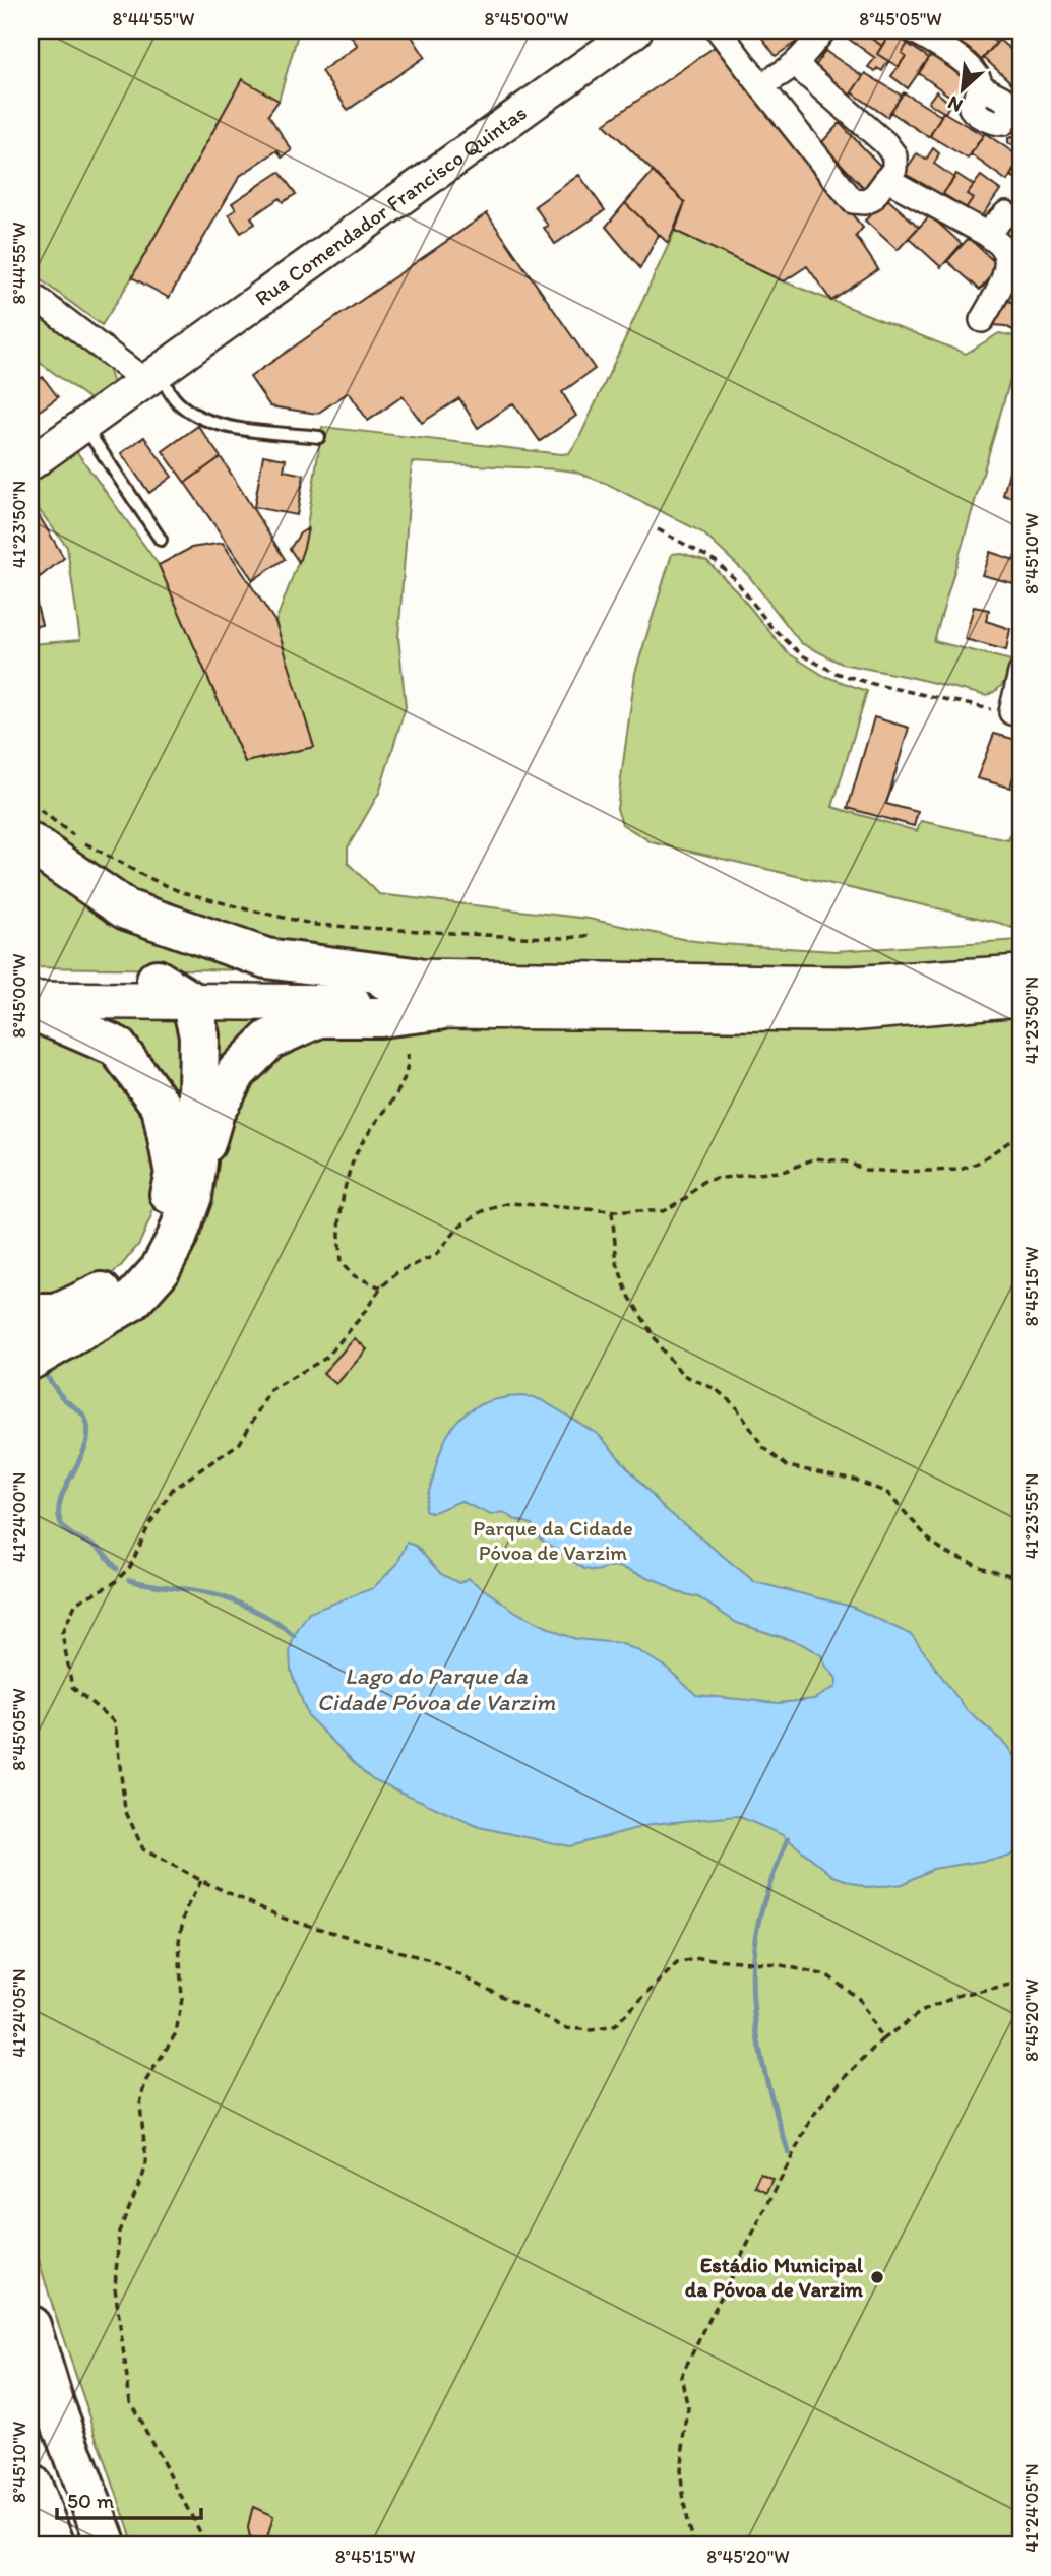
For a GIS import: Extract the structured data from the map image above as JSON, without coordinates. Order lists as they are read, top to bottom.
{
  "streets": {
    "street": ["Rua Comendador Francisco Quintas"]
  },
  "water": ["Lago do Parque da Cidade Póvoa de Varzim"],
  "parks": ["Parque da Cidade Póvoa de Varzim"],
  "places": ["Estádio Municipal da Póvoa de Varzim"],
  "scale_bar": "50 m",
  "north": "bottom left",
  "coordinates": [
    "8°44'55\"W",
    "8°45'00\"W",
    "8°45'05\"W",
    "41°23'50\"N",
    "8°45'10\"W",
    "8°45'15\"W",
    "41°23'55\"N",
    "41°24'00\"N",
    "41°24'05\"N",
    "8°45'20\"W"
  ]
}
